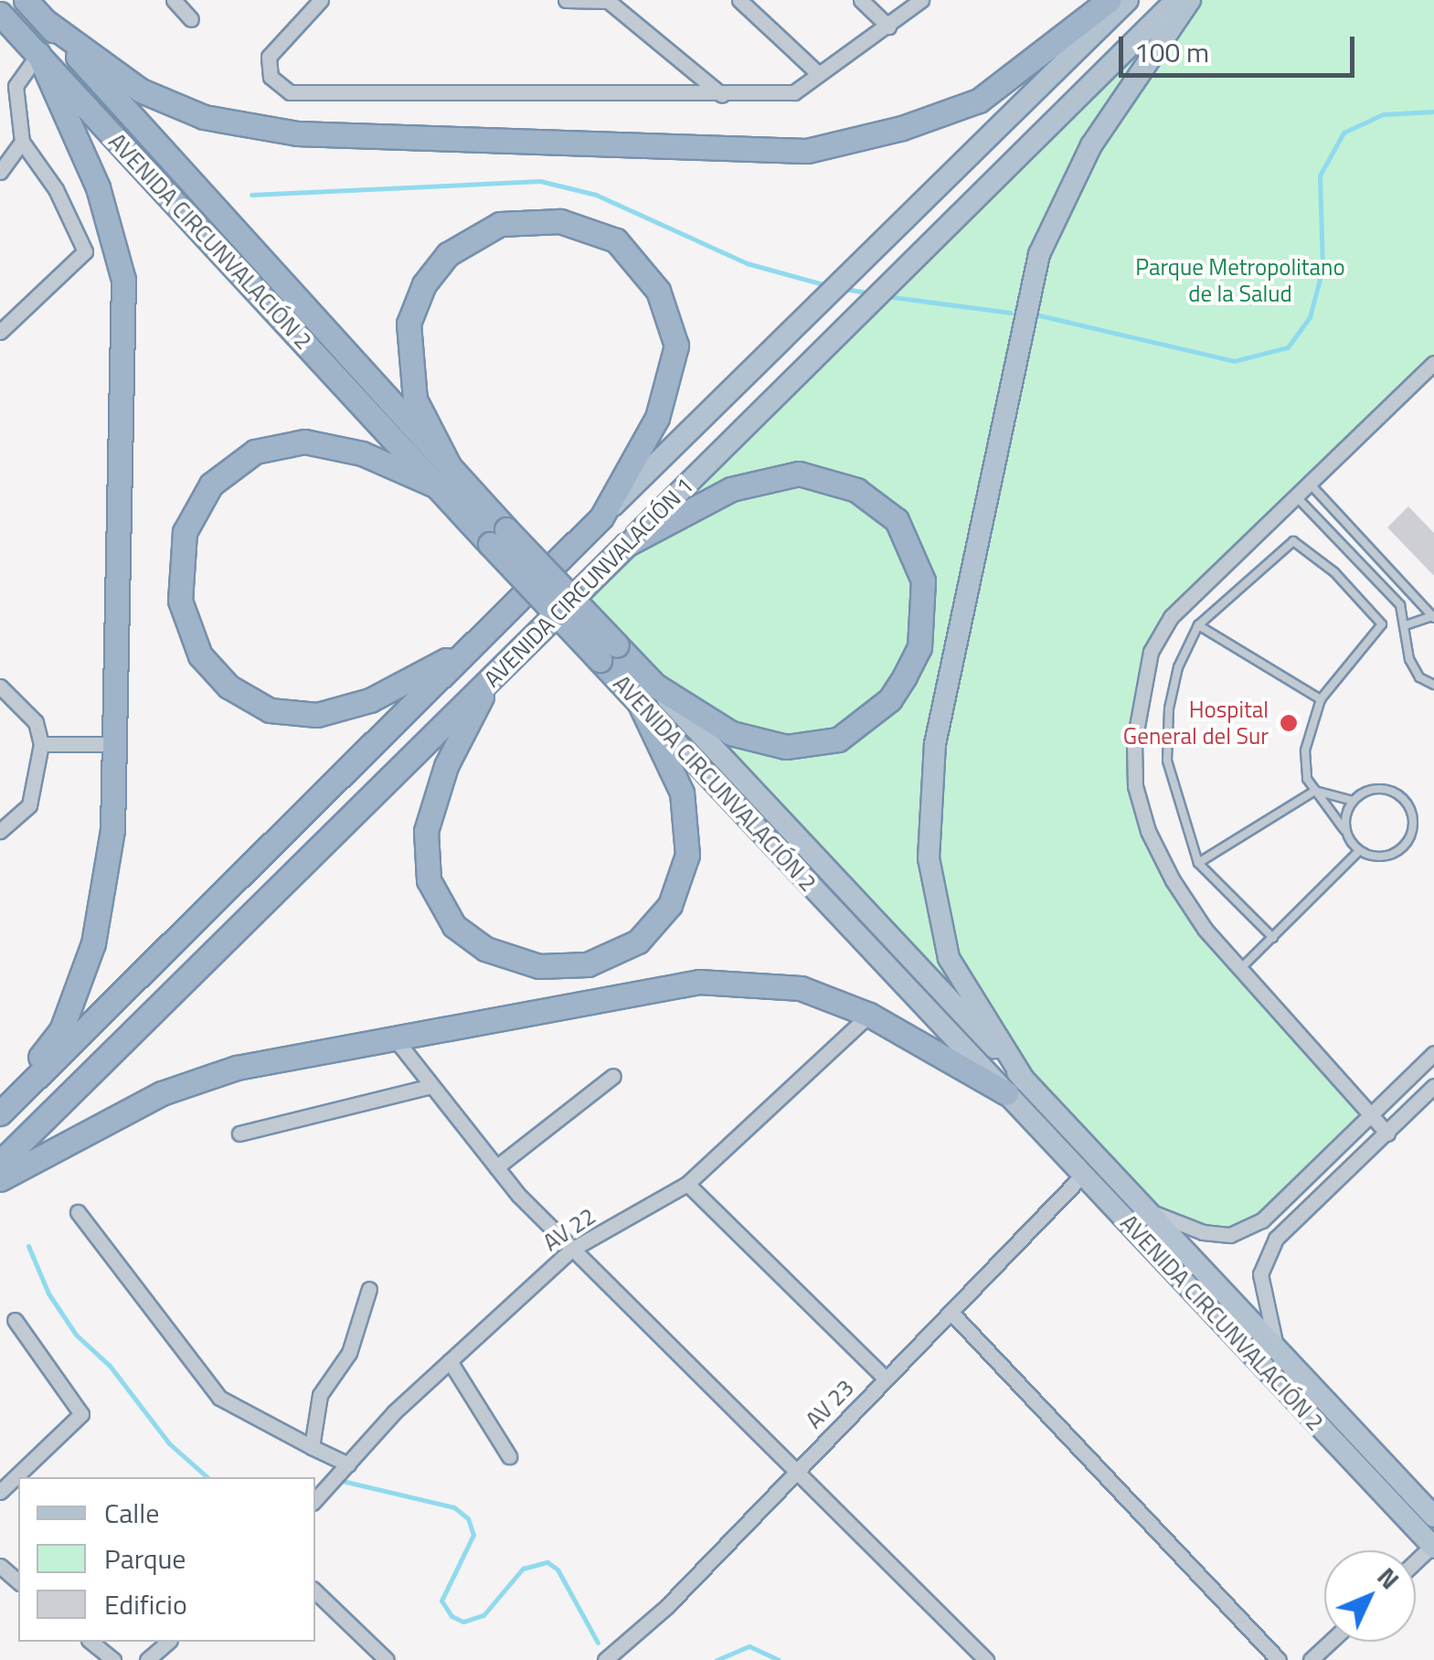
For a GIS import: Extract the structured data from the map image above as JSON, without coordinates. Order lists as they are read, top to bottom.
{
  "streets": {
    "highway": ["AVENIDA CIRCUNVALACIÓN 2", "AVENIDA CIRCUNVALACIÓN 1"],
    "street": ["AV 22", "AV 23"]
  },
  "crossings": [
    ["AVENIDA CIRCUNVALACIÓN 2", "AV 23"]
  ],
  "parks": ["Parque Metropolitano de la Salud"],
  "places": ["Hospital General del Sur"],
  "legend": ["Calle", "Parque", "Edificio"],
  "scale_bar": "100 m",
  "north": "top right"
}
